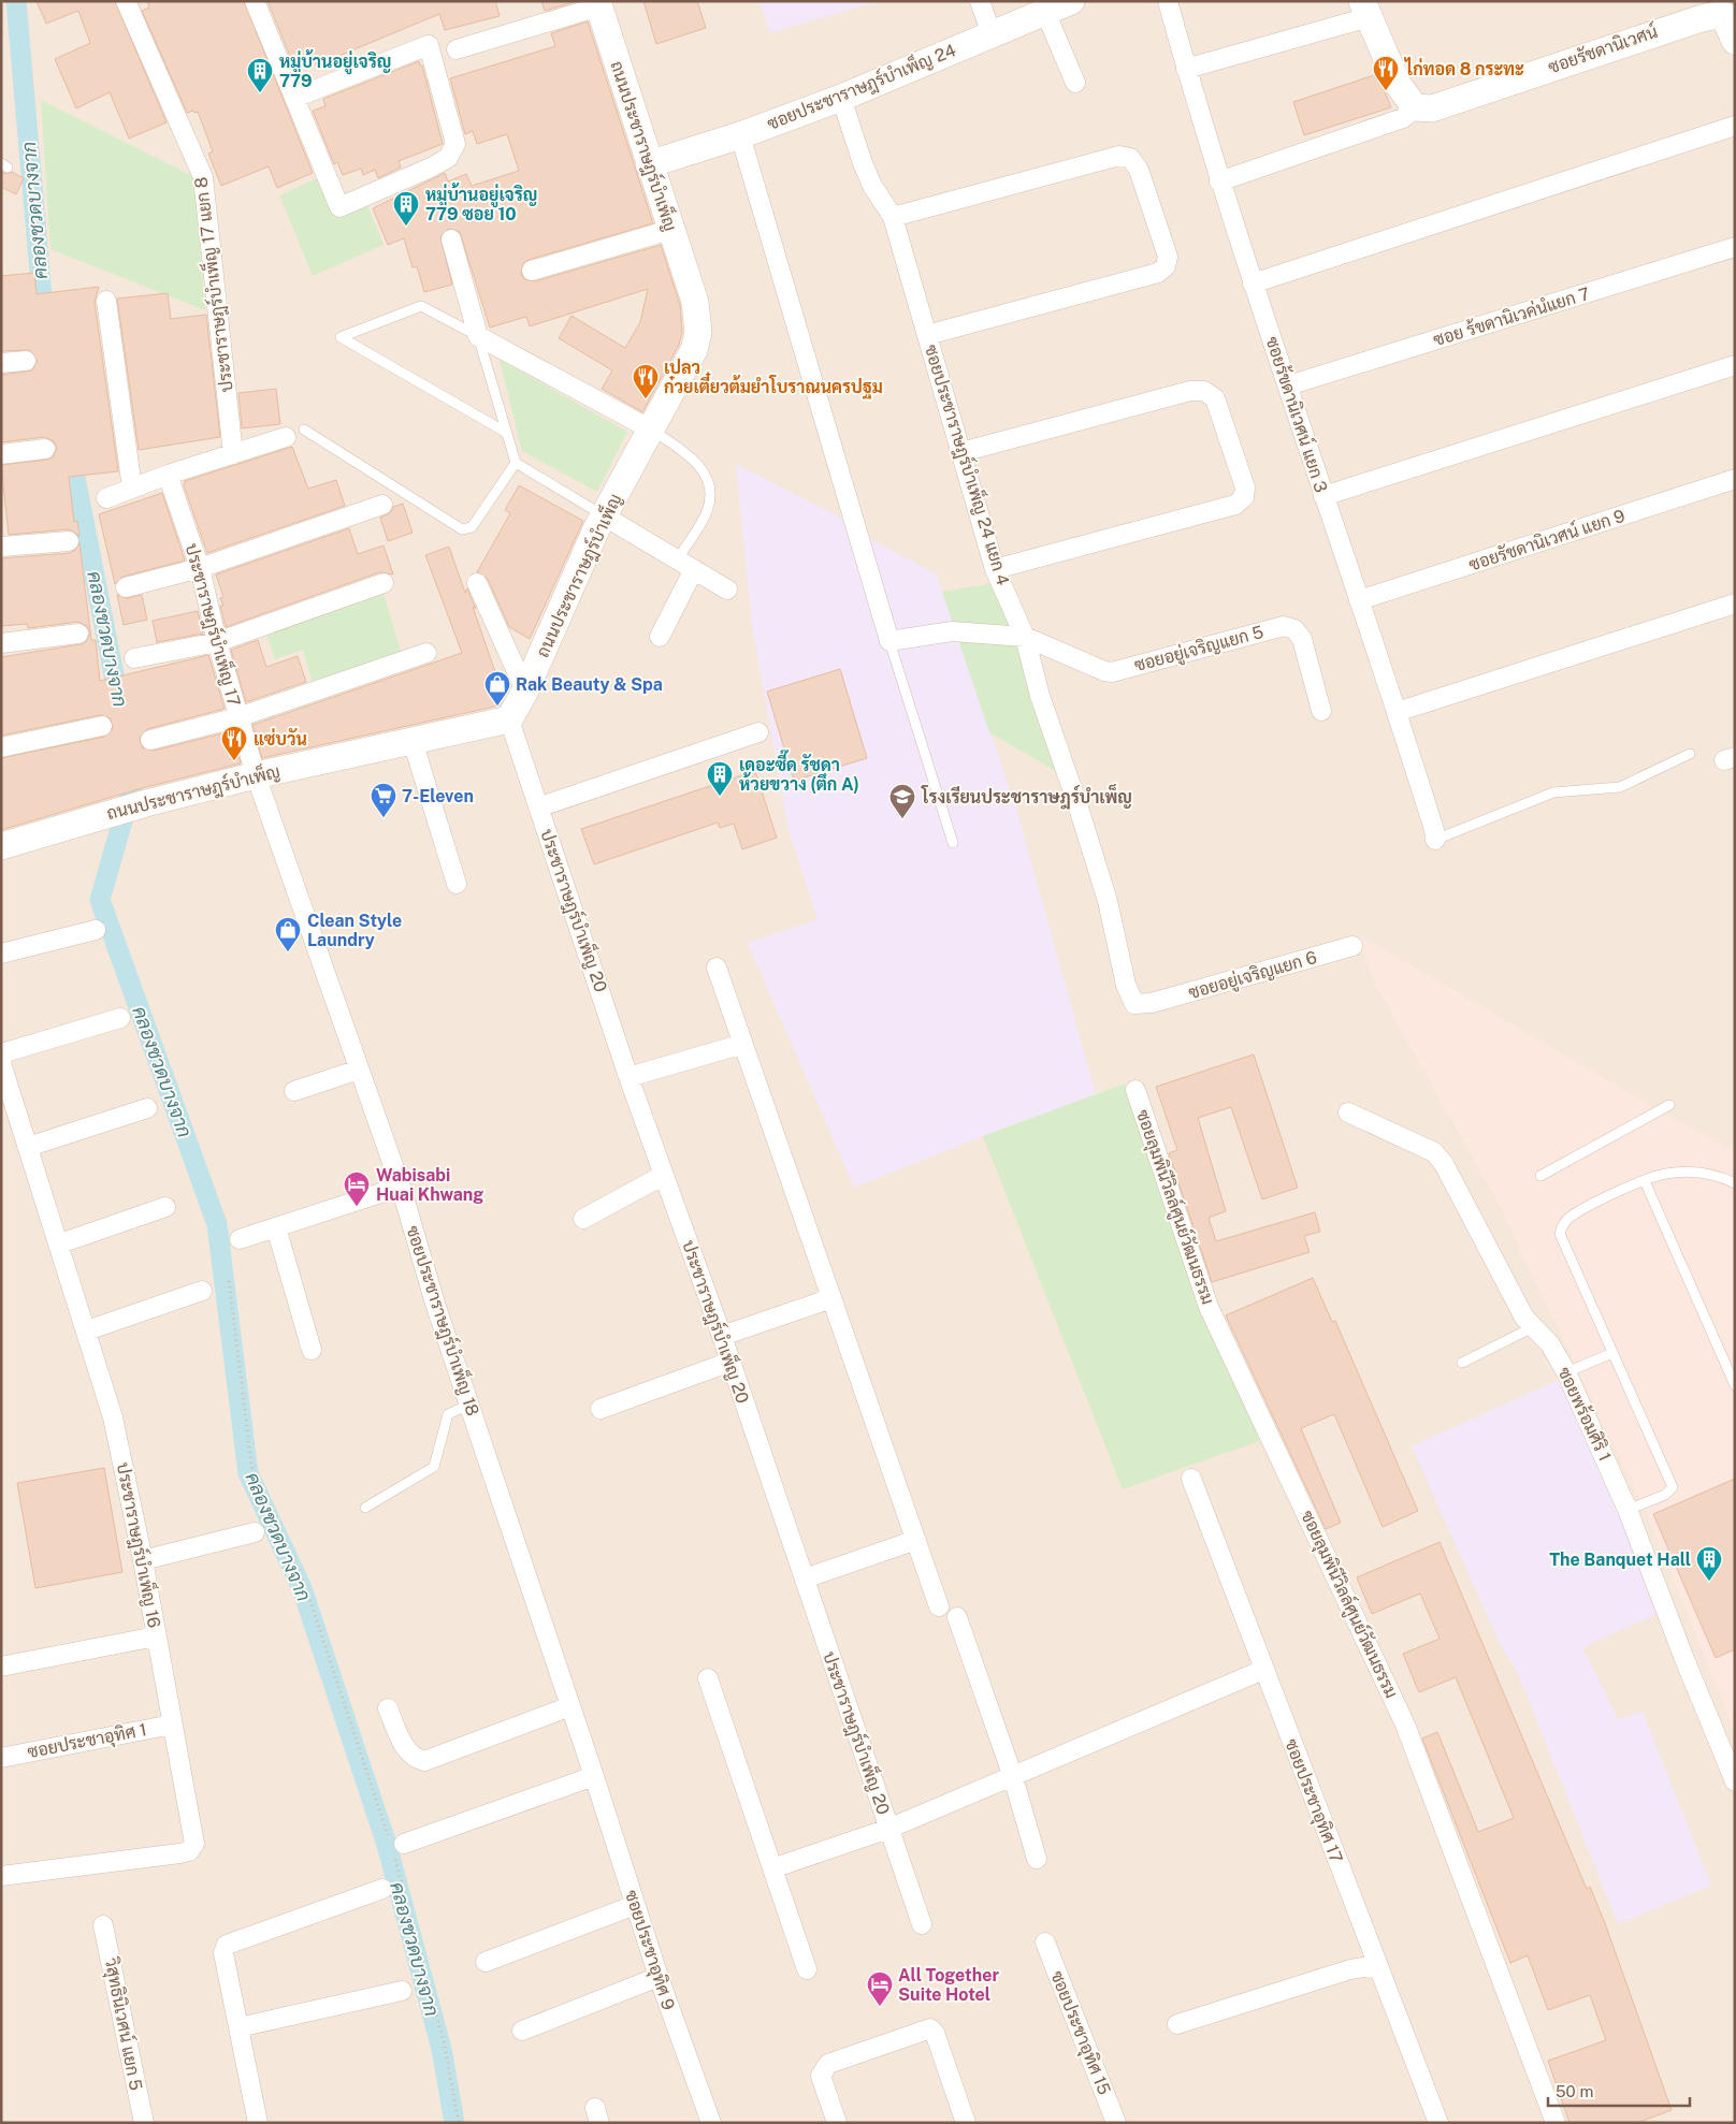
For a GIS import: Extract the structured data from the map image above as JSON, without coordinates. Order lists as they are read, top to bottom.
{
  "streets": {
    "street": [
      "ซอยรัชดานิเวศน์",
      "ซอยประชาราษฎร์บำเพ็ญ 24",
      "ถนนประชาราษฎร์บำเพ็ญ",
      "ประชาราษฎร์บำเพ็ญ 17 แยก 8",
      "ซอย ร้ขดานิเวค่นํแยก 7",
      "ซอยร้ขดานิเวศน์ แยก 3",
      "ซอยประชาราษฎร์บำเพ็ญ 24 แยก 4",
      "ซอยรัชดานิเวศน์ แยก 9",
      "ประชาราษฎร์บำเพ็ญ 17",
      "ซอยอยู่เจริญแยก 5",
      "ประชาราษฎร์บำเพ็ญ 20",
      "ซอยอยู่เจริญแยก 6",
      "ซอยลุมพินีวิลล์ศูนย์วัฒนธรรม",
      "ซอยประชาราษฎร์บำเพ็ญ 18",
      "ซอยพร้อมศิริ 1",
      "ประชาราษฎร์บำเพ็ญ 16",
      "ซอยประชาอุทิศ 1",
      "ซอยประชาอุทิศ 17",
      "ซอยประชาอุทิศ 9",
      "วิสุทธินิเวศน์ แยก 5",
      "ซอยประชาอุทิศ 15"
    ]
  },
  "crossings": [
    ["ซอยประชาราษฎร์บำเพ็ญ 24", "ถนนประชาราษฎร์บำเพ็ญ"],
    ["ซอยประชาราษฎร์บำเพ็ญ 24", "ซอยประชาราษฎร์บำเพ็ญ 24 แยก 4"],
    ["ถนนประชาราษฎร์บำเพ็ญ", "ประชาราษฎร์บำเพ็ญ 17"],
    ["ถนนประชาราษฎร์บำเพ็ญ", "ประชาราษฎร์บำเพ็ญ 20"],
    ["ถนนประชาราษฎร์บำเพ็ญ", "ซอยประชาราษฎร์บำเพ็ญ 18"],
    ["ซอย ร้ขดานิเวค่นํแยก 7", "ซอยร้ขดานิเวศน์ แยก 3"],
    ["ซอยร้ขดานิเวศน์ แยก 3", "ซอยรัชดานิเวศน์ แยก 9"],
    ["ซอยประชาราษฎร์บำเพ็ญ 24 แยก 4", "ซอยอยู่เจริญแยก 5"],
    ["ซอยประชาราษฎร์บำเพ็ญ 24 แยก 4", "ซอยอยู่เจริญแยก 6"],
    ["ประชาราษฎร์บำเพ็ญ 17", "ซอยประชาราษฎร์บำเพ็ญ 18"],
    ["ซอยประชาราษฎร์บำเพ็ญ 18", "ซอยประชาอุทิศ 9"],
    ["ประชาราษฎร์บำเพ็ญ 16", "ซอยประชาอุทิศ 1"]
  ],
  "water": ["คลองชวดบางจาก"],
  "places": {
    "restaurant": ["ไก่ทอด 8 กระทะ", "เปลว ก๋วยเตี๋ยวต้มยำโบราณนครปฐม", "แซ่บวัน"],
    "building": [
      "หมู่บ้านอยู่เจริญ 779",
      "หมู่บ้านอยู่เจริญ 779 ซอย 10",
      "เดอะซี๊ด รัชดา ห้วยขวาง (ตึก A)",
      "The Banquet Hall"
    ],
    "shop": ["Rak Beauty & Spa", "Clean Style Laundry"],
    "supermarket": ["7-Eleven"],
    "school or university": ["โรงเรียนประชาราษฎร์บำเพ็ญ"],
    "hotel": ["Wabisabi Huai Khwang", "All Together Suite Hotel"]
  },
  "scale_bar": "50 m"
}
